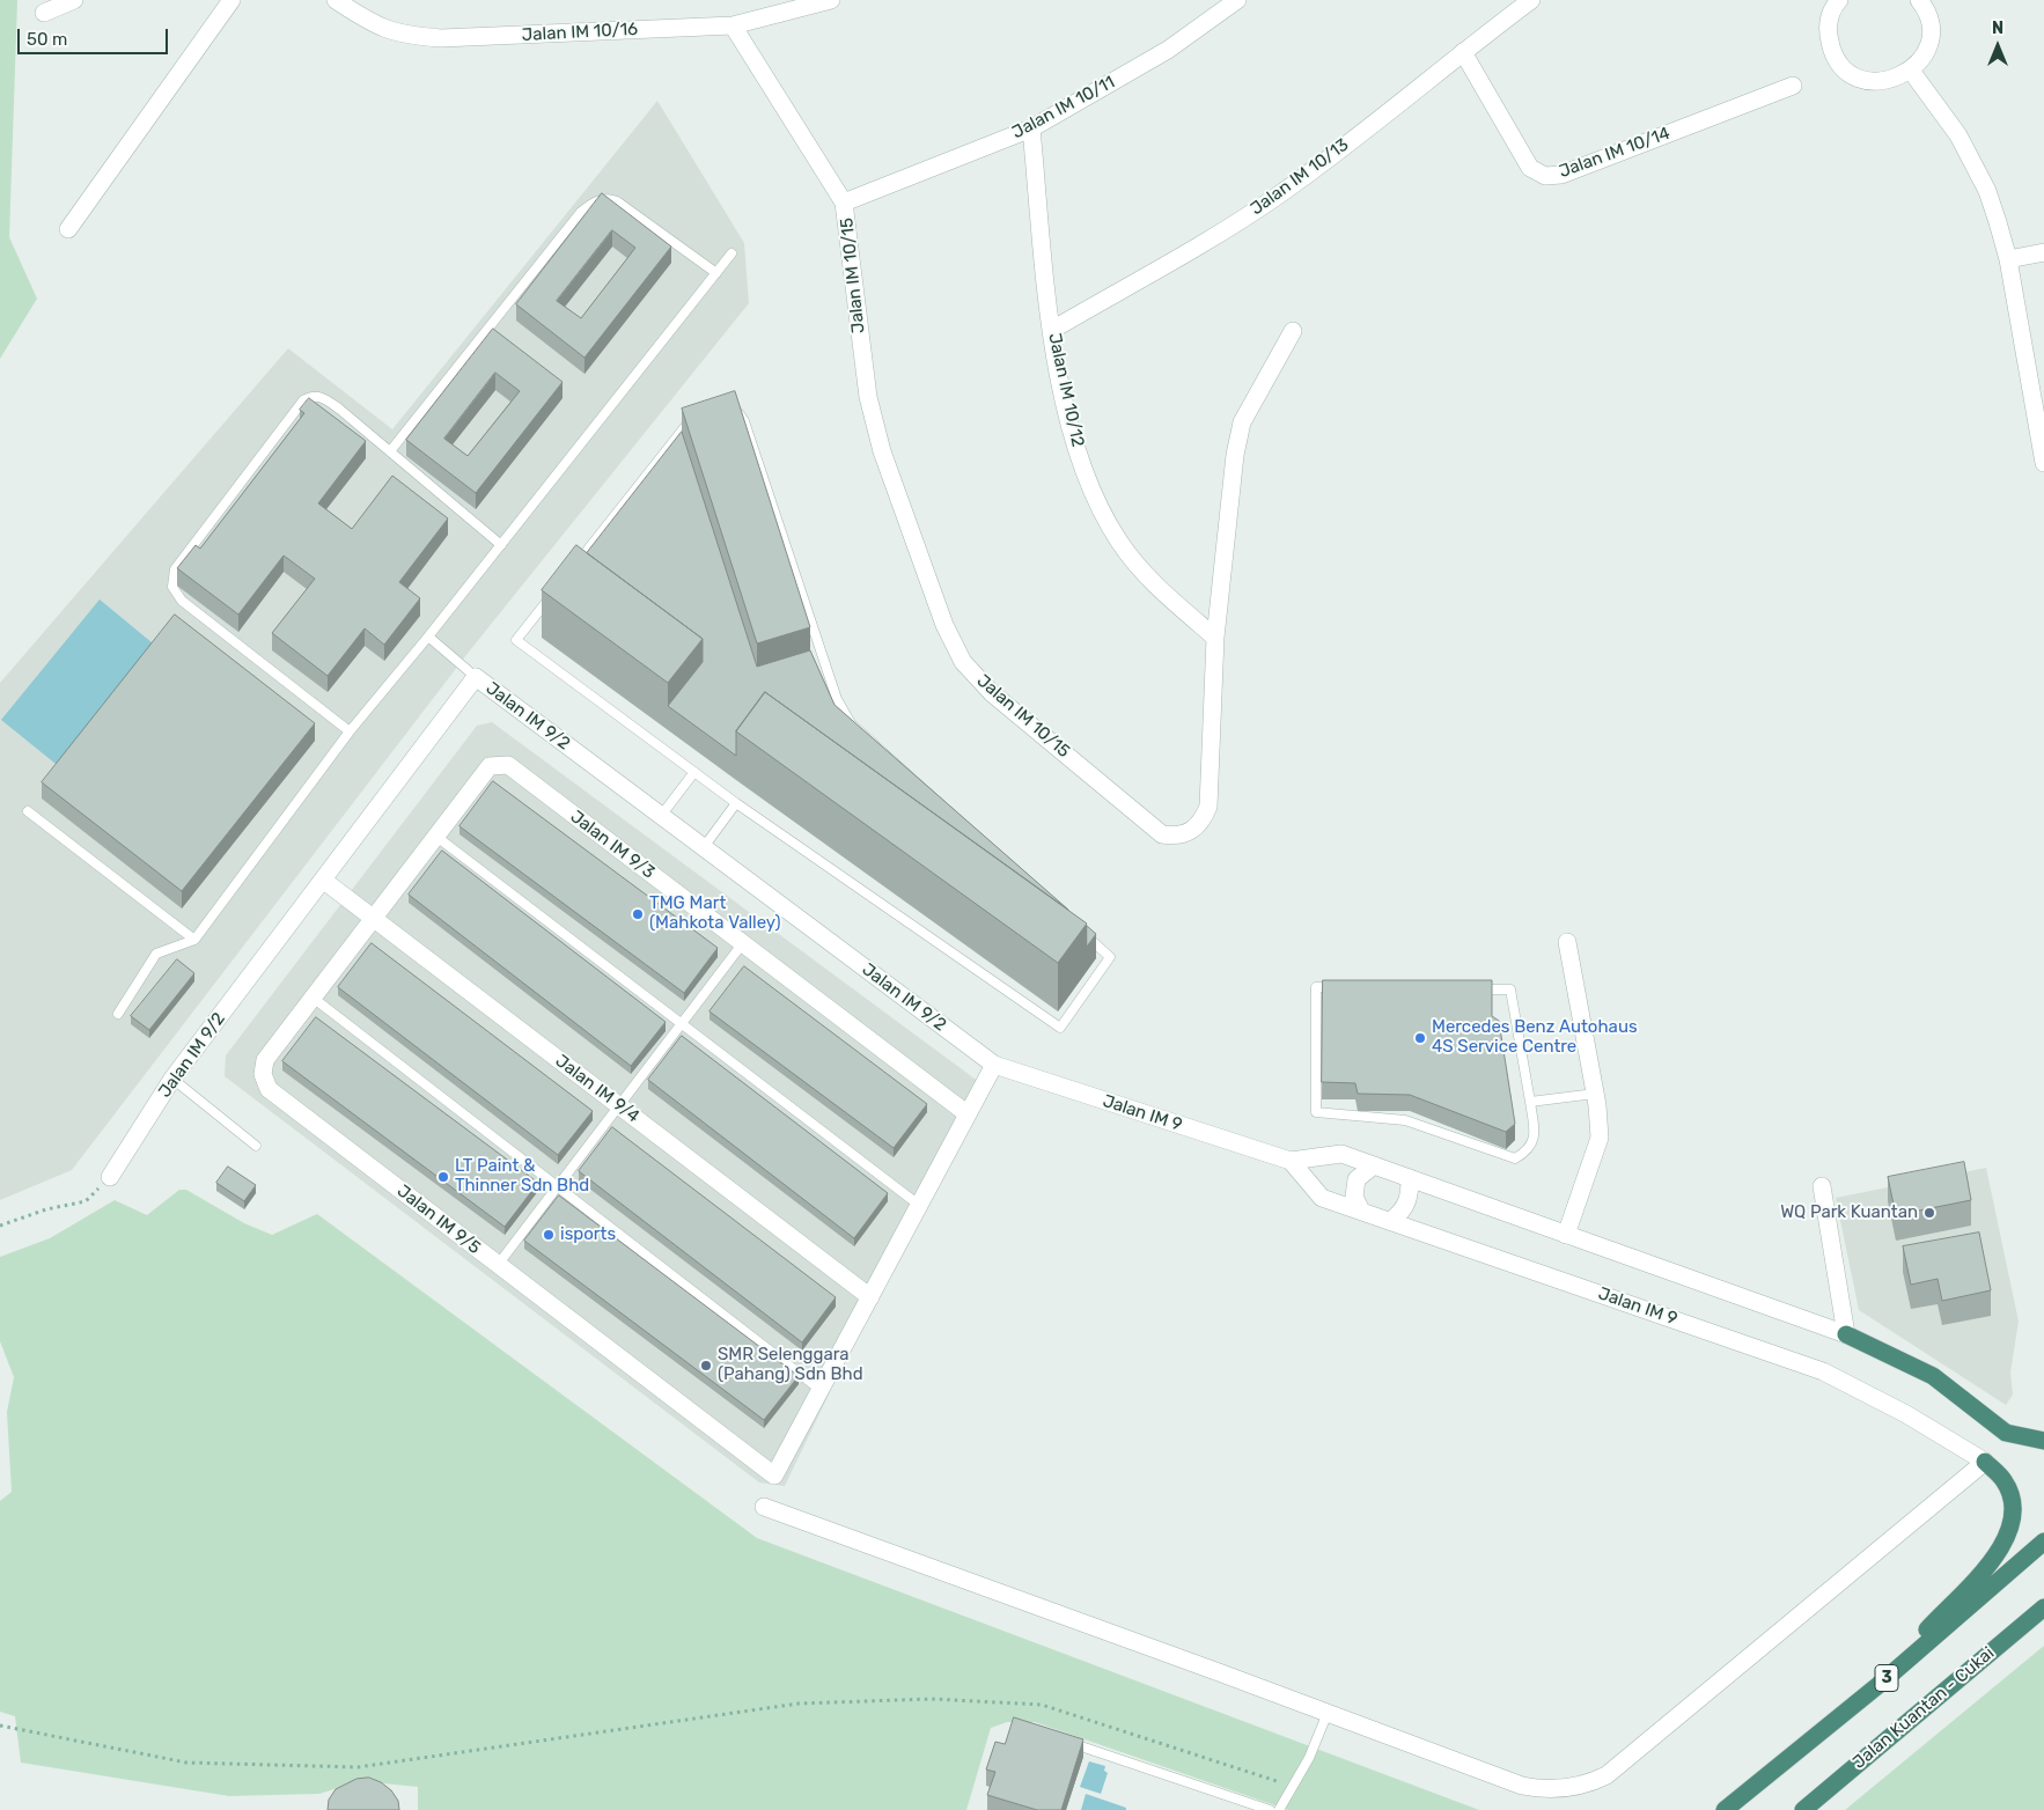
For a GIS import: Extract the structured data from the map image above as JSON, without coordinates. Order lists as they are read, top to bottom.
{
  "streets": {
    "highway": ["3", "Jalan Kuantan - Cukai"],
    "street": [
      "Jalan IM 10/16",
      "Jalan IM 10/11",
      "Jalan IM 10/14",
      "Jalan IM 10/13",
      "Jalan IM 10/15",
      "Jalan IM 10/12",
      "Jalan IM 9/2",
      "Jalan IM 9/3",
      "Jalan IM 9/4",
      "Jalan IM 9",
      "Jalan IM 9/5"
    ]
  },
  "crossings": [
    ["Jalan IM 10/16", "Jalan IM 10/15"],
    ["Jalan IM 10/11", "Jalan IM 10/15"],
    ["Jalan IM 10/11", "Jalan IM 10/12"],
    ["Jalan IM 10/14", "Jalan IM 10/13"],
    ["Jalan IM 10/13", "Jalan IM 10/12"],
    ["Jalan IM 10/15", "Jalan IM 10/12"],
    ["Jalan IM 9/2", "Jalan IM 9/4"],
    ["Jalan IM 9/2", "Jalan IM 9"],
    ["Jalan IM 9/3", "Jalan IM 9/4"],
    ["Jalan IM 9/3", "Jalan IM 9/5"],
    ["Jalan IM 9/4", "Jalan IM 9/5"]
  ],
  "places": [
    "TMG Mart (Mahkota Valley)",
    "Mercedes Benz Autohaus 4S Service Centre",
    "LT Paint & Thinner Sdn Bhd",
    "WQ Park Kuantan",
    "isports",
    "SMR Selenggara (Pahang) Sdn Bhd"
  ],
  "scale_bar": "50 m",
  "north": "top"
}
